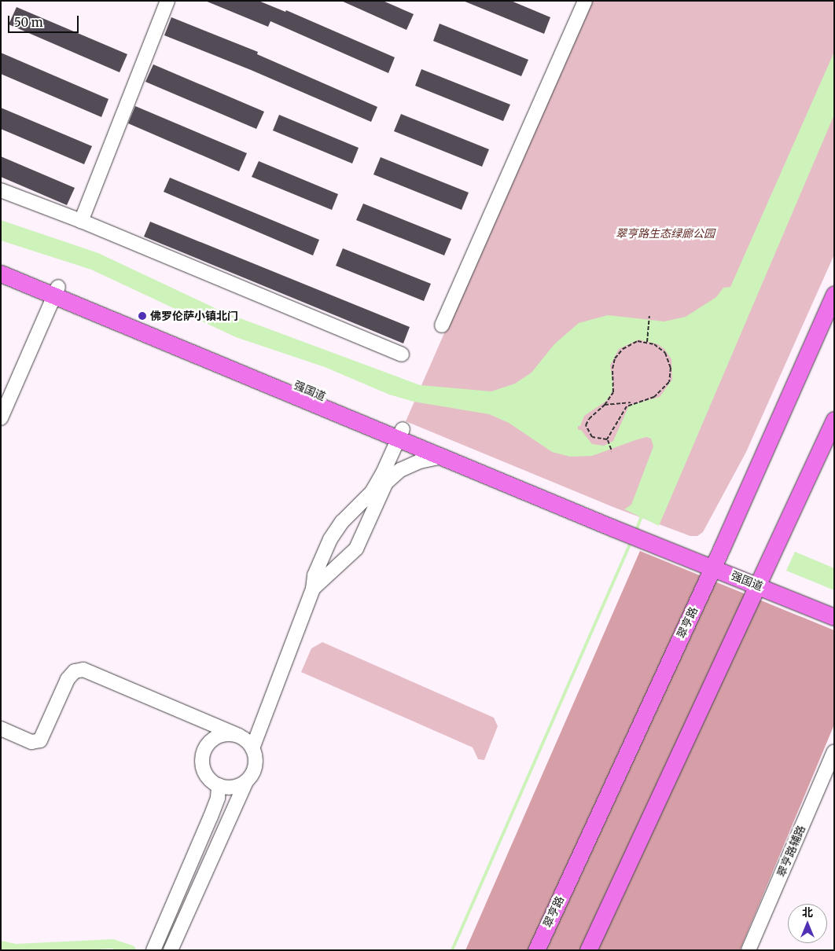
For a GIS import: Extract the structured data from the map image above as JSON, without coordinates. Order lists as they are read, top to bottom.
{
  "streets": {
    "main road": ["强国道", "翠亨路"],
    "street": ["翠亨路辅路"]
  },
  "crossings": [
    ["强国道", "翠亨路"]
  ],
  "parks": ["翠亨路生态绿廊公园"],
  "places": ["佛罗伦萨小镇北门"],
  "scale_bar": "50 m",
  "north": "top"
}
